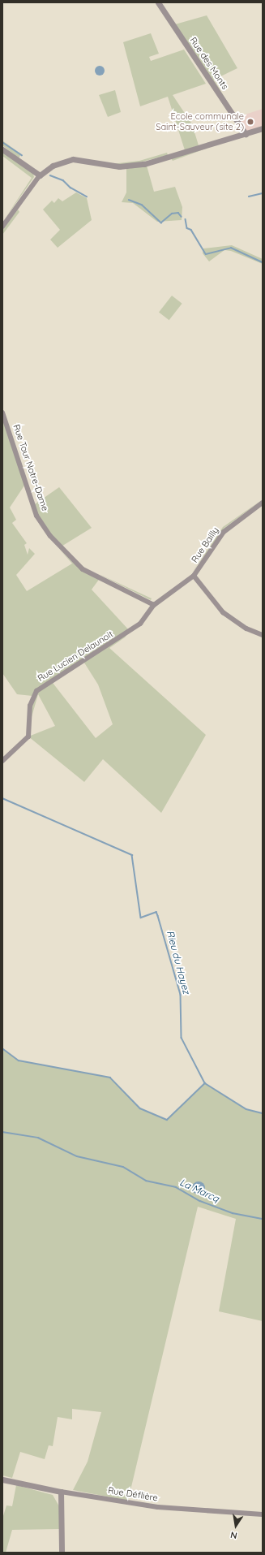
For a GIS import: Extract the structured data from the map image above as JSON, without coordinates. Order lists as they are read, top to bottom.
{
  "streets": {
    "street": [
      "Rue des Monts",
      "Rue Tour Notre-Dame",
      "Rue Bailly",
      "Rue Lucien Delaunoit",
      "Rue Déflière"
    ]
  },
  "crossings": [
    ["Rue Tour Notre-Dame", "Rue Bailly"],
    ["Rue Tour Notre-Dame", "Rue Lucien Delaunoit"],
    ["Rue Bailly", "Rue Lucien Delaunoit"]
  ],
  "water": ["Rieu du Hayez", "La Marcq"],
  "places": ["Ecole communale Saint-Sauveur (site 2)"],
  "north": "bottom"
}
